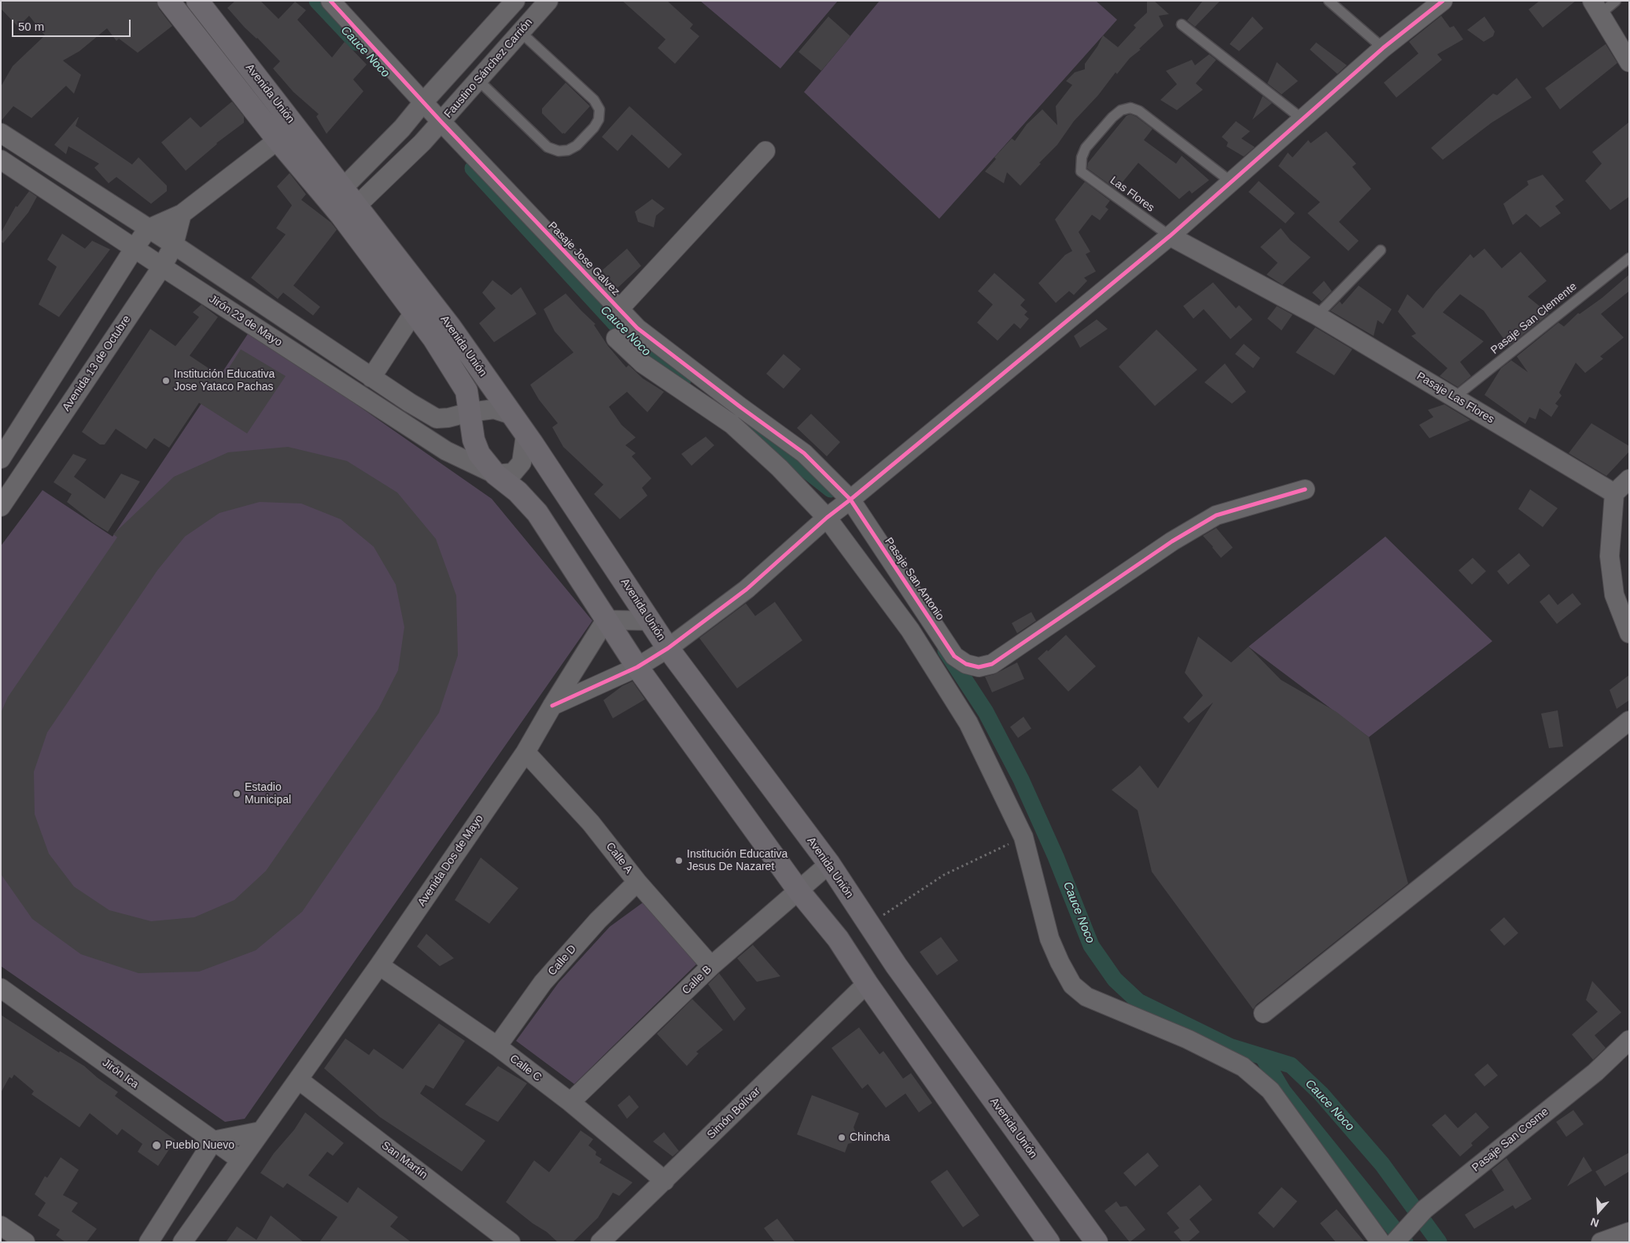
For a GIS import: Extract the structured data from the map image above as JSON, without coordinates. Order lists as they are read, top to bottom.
{
  "streets": {
    "main road": ["Avenida Unión"],
    "street": [
      "Faustino Sánchez Carrión",
      "Pasaje Jose Galvez",
      "Jirón 23 de Mayo",
      "Avenida 13 de Octubre",
      "Pasaje Las Flores",
      "Pasaje San Antonio",
      "Calle A",
      "Avenida Dos de Mayo",
      "Calle D",
      "Calle B",
      "Calle C",
      "Jirón Ica",
      "Simón Bolívar",
      "Pasaje San Cosme",
      "San Martín"
    ],
    "lane": ["Las Flores", "Pasaje San Clemente"]
  },
  "crossings": [
    ["Faustino Sánchez Carrión", "Avenida Unión"],
    ["Faustino Sánchez Carrión", "Pasaje Jose Galvez"],
    ["Avenida Unión", "Jirón 23 de Mayo"],
    ["Avenida Unión", "Avenida Dos de Mayo"],
    ["Avenida Unión", "Calle B"],
    ["Avenida Unión", "Simón Bolívar"],
    ["Las Flores", "Pasaje Las Flores"],
    ["Pasaje Jose Galvez", "Pasaje San Antonio"],
    ["Pasaje San Clemente", "Pasaje Las Flores"],
    ["Jirón 23 de Mayo", "Avenida 13 de Octubre"],
    ["Calle A", "Avenida Dos de Mayo"],
    ["Calle A", "Calle D"],
    ["Calle A", "Calle B"],
    ["Avenida Dos de Mayo", "Calle C"],
    ["Avenida Dos de Mayo", "Jirón Ica"],
    ["Avenida Dos de Mayo", "San Martín"],
    ["Calle D", "Calle C"],
    ["Calle B", "Calle C"],
    ["Calle C", "Simón Bolívar"]
  ],
  "water": ["Cauce Noco"],
  "places": [
    "Institución Educativa Jose Yataco Pachas",
    "Estadio Municipal",
    "Institución Educativa Jesus De Nazaret",
    "Chincha",
    "Pueblo Nuevo"
  ],
  "scale_bar": "50 m",
  "north": "bottom"
}
